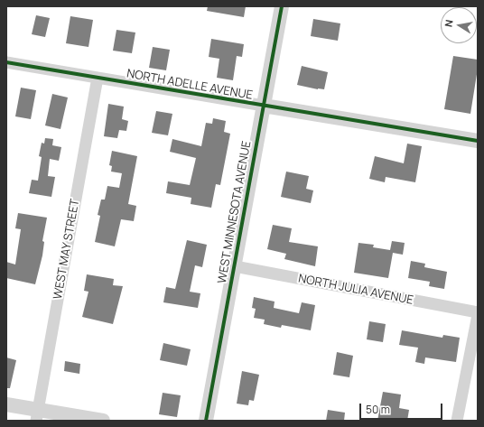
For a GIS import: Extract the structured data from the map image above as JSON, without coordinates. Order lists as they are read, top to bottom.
{
  "streets": {
    "street": [
      "NORTH ADELLE AVENUE",
      "WEST MINNESOTA AVENUE",
      "WEST MAY STREET",
      "NORTH JULIA AVENUE"
    ]
  },
  "crossings": [
    ["NORTH ADELLE AVENUE", "WEST MINNESOTA AVENUE"],
    ["NORTH ADELLE AVENUE", "WEST MAY STREET"],
    ["WEST MINNESOTA AVENUE", "NORTH JULIA AVENUE"]
  ],
  "scale_bar": "50 m",
  "north": "left"
}
